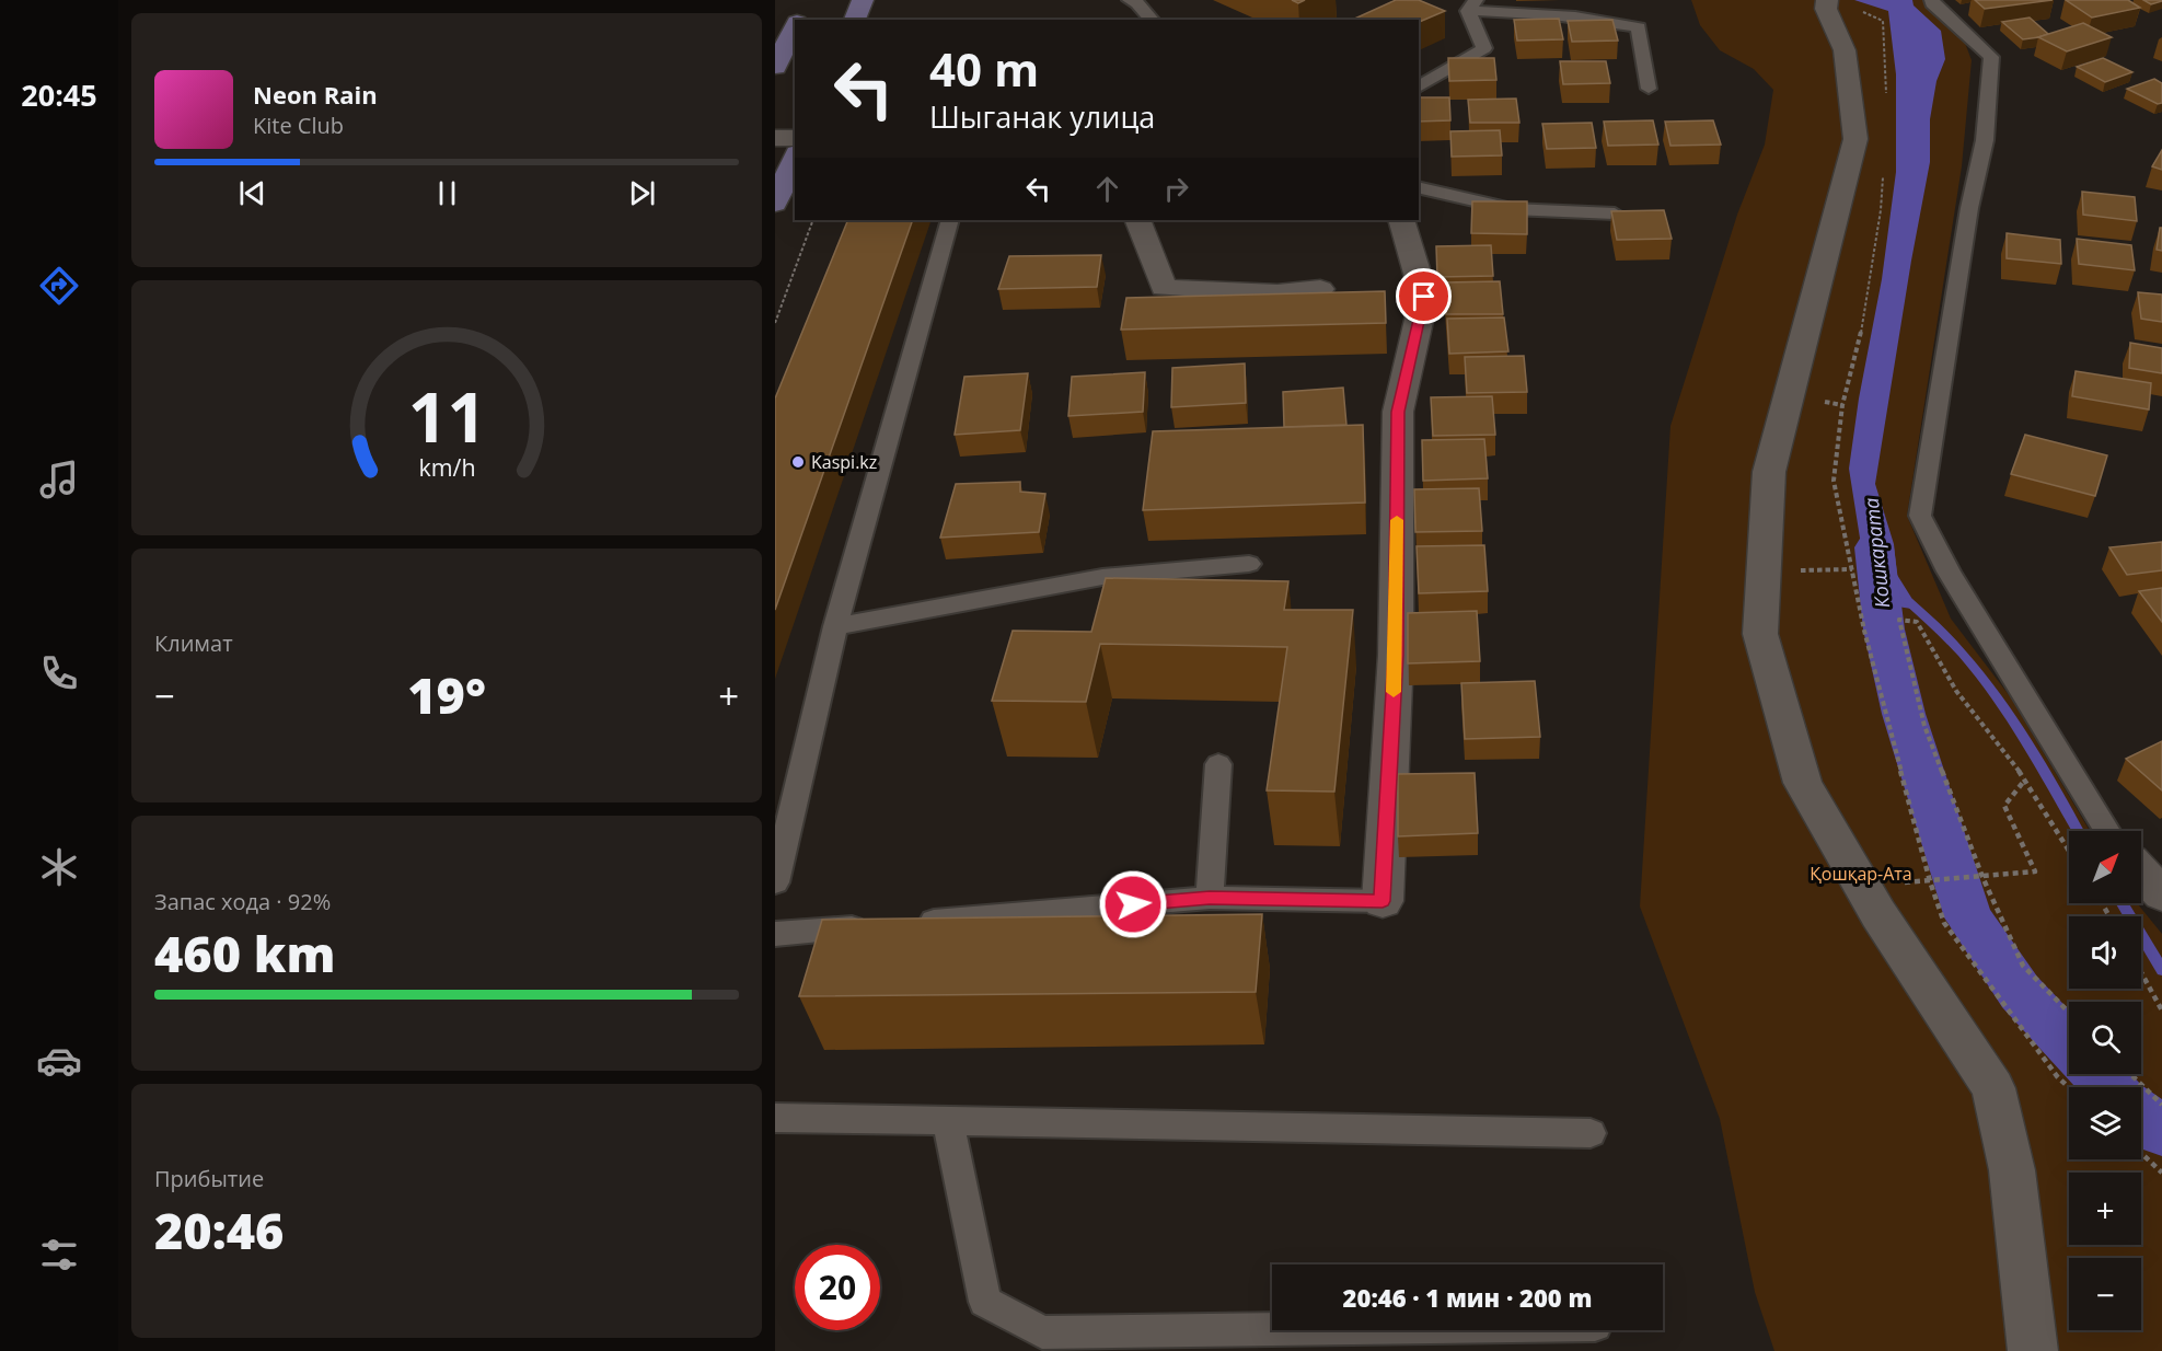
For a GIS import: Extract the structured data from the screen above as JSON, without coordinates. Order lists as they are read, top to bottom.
{
  "water": ["Кошкарата"],
  "parks": ["Қошқар-Ата"],
  "places": ["Kaspi.kz"],
  "north": "top right",
  "page": {
    "tabs": "20:45",
    "turn": ["40 m", "Шыганак улица"],
    "song": ["Neon Rain", "Kite Club"],
    "tile": [
      "Климат",
      ["Запас хода · 92%", "460 km"],
      ["Прибытие", "20:46"]
    ],
    "heat": ["−", "19°", "+"],
    "map_buttons": ["+", "−"],
    "limit": "20",
    "trip": "20:46 · 1 мин · 200 m",
    "gauge": ["11", "km/h"]
  }
}
